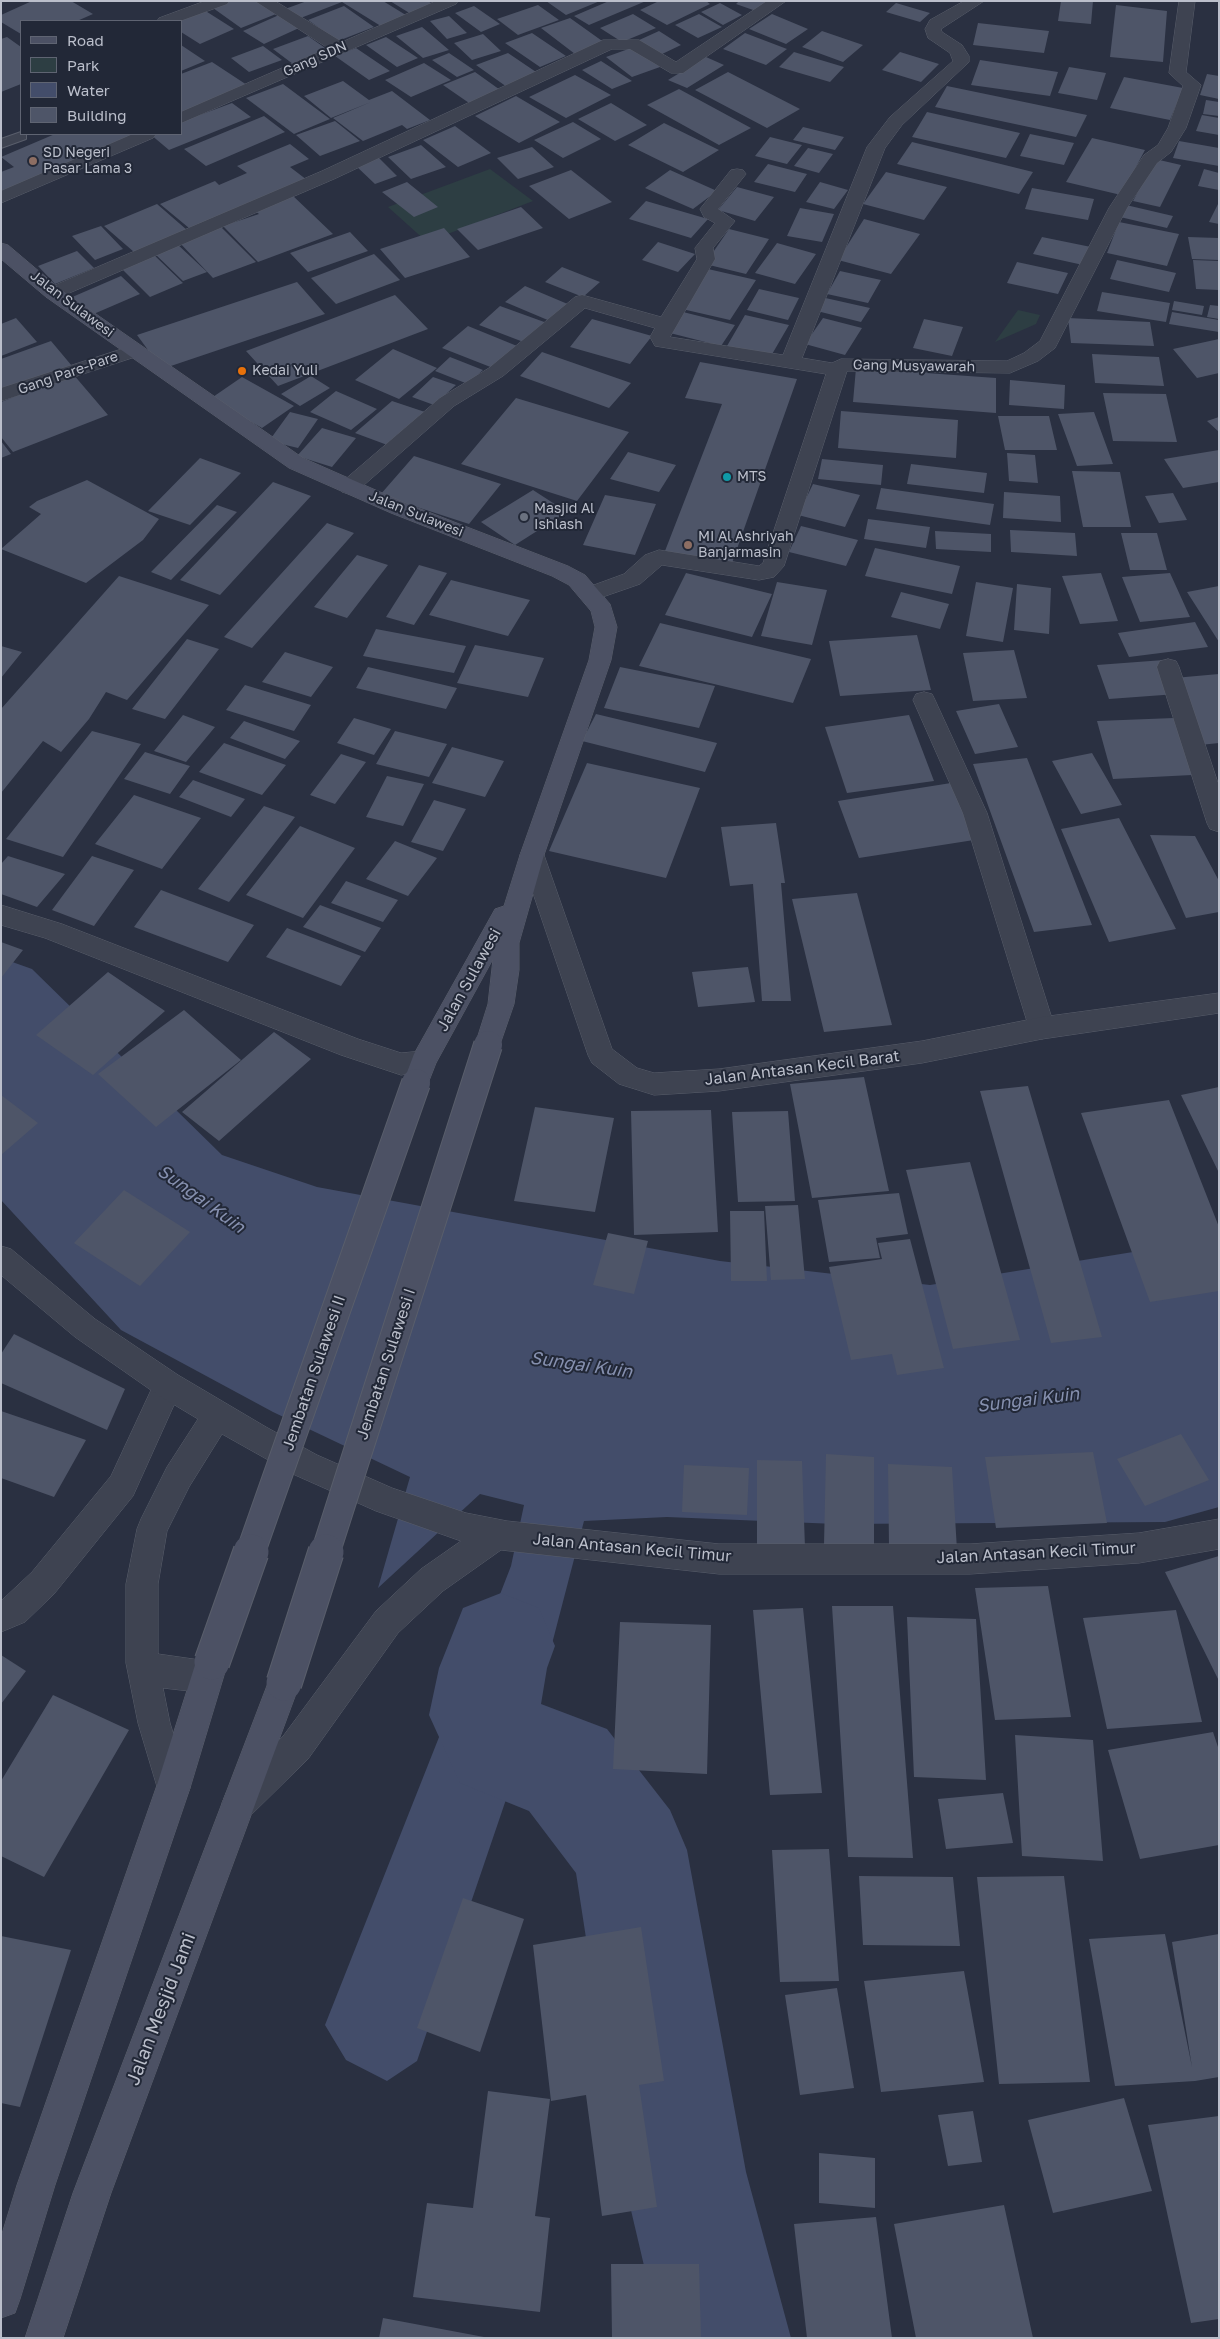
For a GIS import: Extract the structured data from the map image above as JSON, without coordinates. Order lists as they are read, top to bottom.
{
  "streets": {
    "main road": [
      "Jalan Sulawesi",
      "Jembatan Sulawesi I",
      "Jembatan Sulawesi II",
      "Jalan Mesjid Jami"
    ],
    "street": [
      "Gang SDN",
      "Gang Musyawarah",
      "Gang Pare-Pare",
      "Jalan Antasan Kecil Barat",
      "Jalan Antasan Kecil Timur"
    ]
  },
  "crossings": [
    ["Jalan Sulawesi", "Gang Musyawarah"],
    ["Jalan Sulawesi", "Gang Pare-Pare"],
    ["Jalan Sulawesi", "Jalan Antasan Kecil Barat"],
    ["Jalan Sulawesi", "Jembatan Sulawesi I"],
    ["Jalan Sulawesi", "Jembatan Sulawesi II"],
    ["Jembatan Sulawesi I", "Jalan Mesjid Jami"]
  ],
  "water": ["Sungai Kuin"],
  "places": [
    "SD Negeri Pasar Lama 3",
    "Kedai Yuli",
    "MTS",
    "Masjid Al Ishlash",
    "MI Al Ashriyah Banjarmasin"
  ],
  "legend": [
    "Road",
    "Park",
    "Water",
    "Building"
  ]
}
